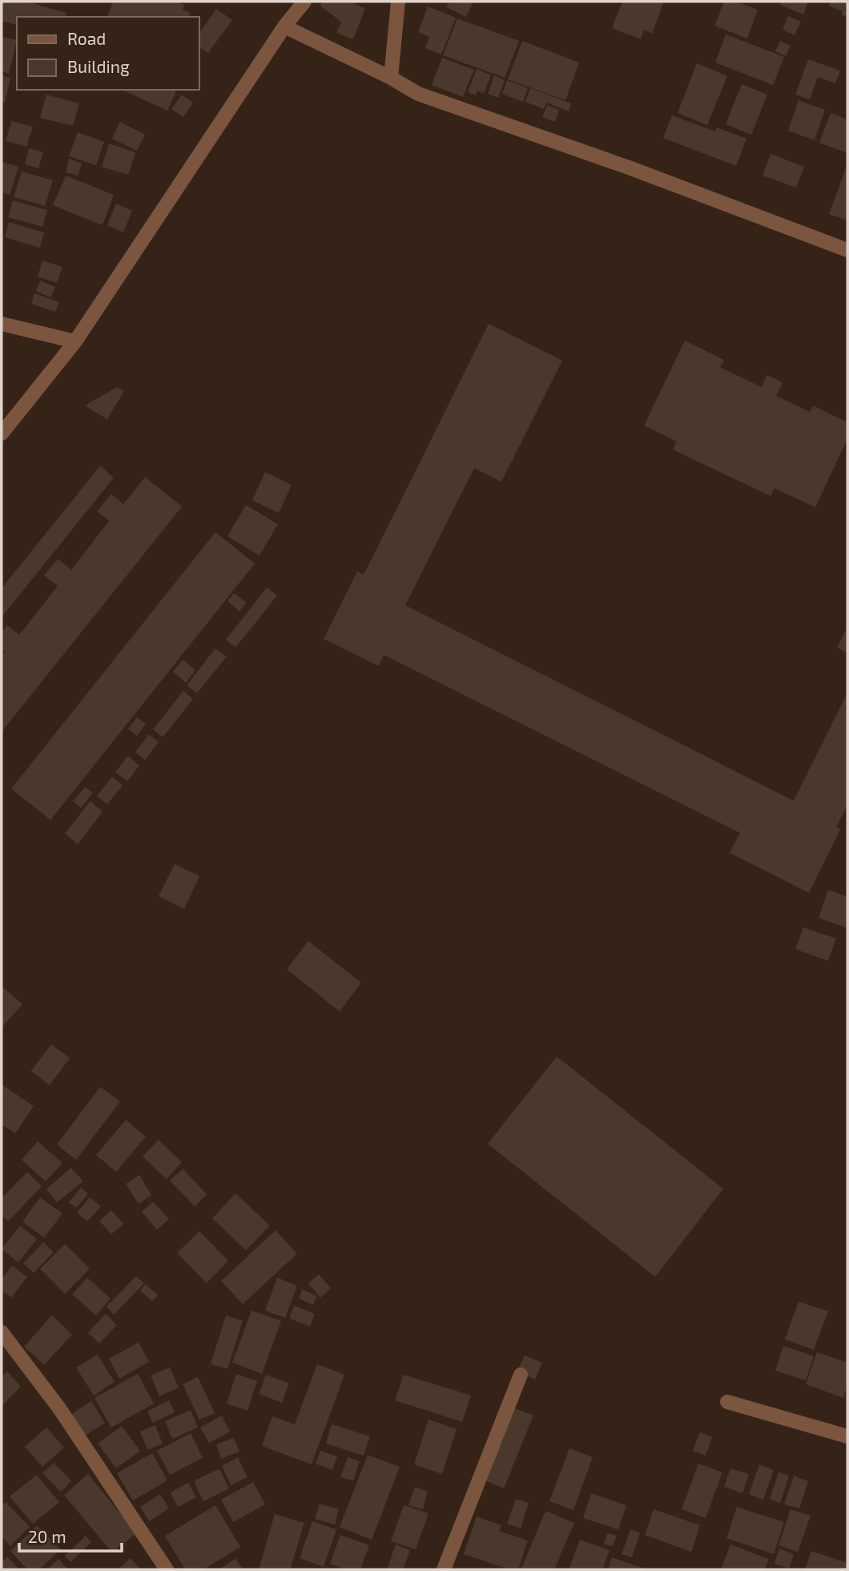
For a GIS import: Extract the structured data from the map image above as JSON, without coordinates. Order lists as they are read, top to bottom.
{
  "legend": ["Road", "Building"],
  "scale_bar": "20 m"
}
